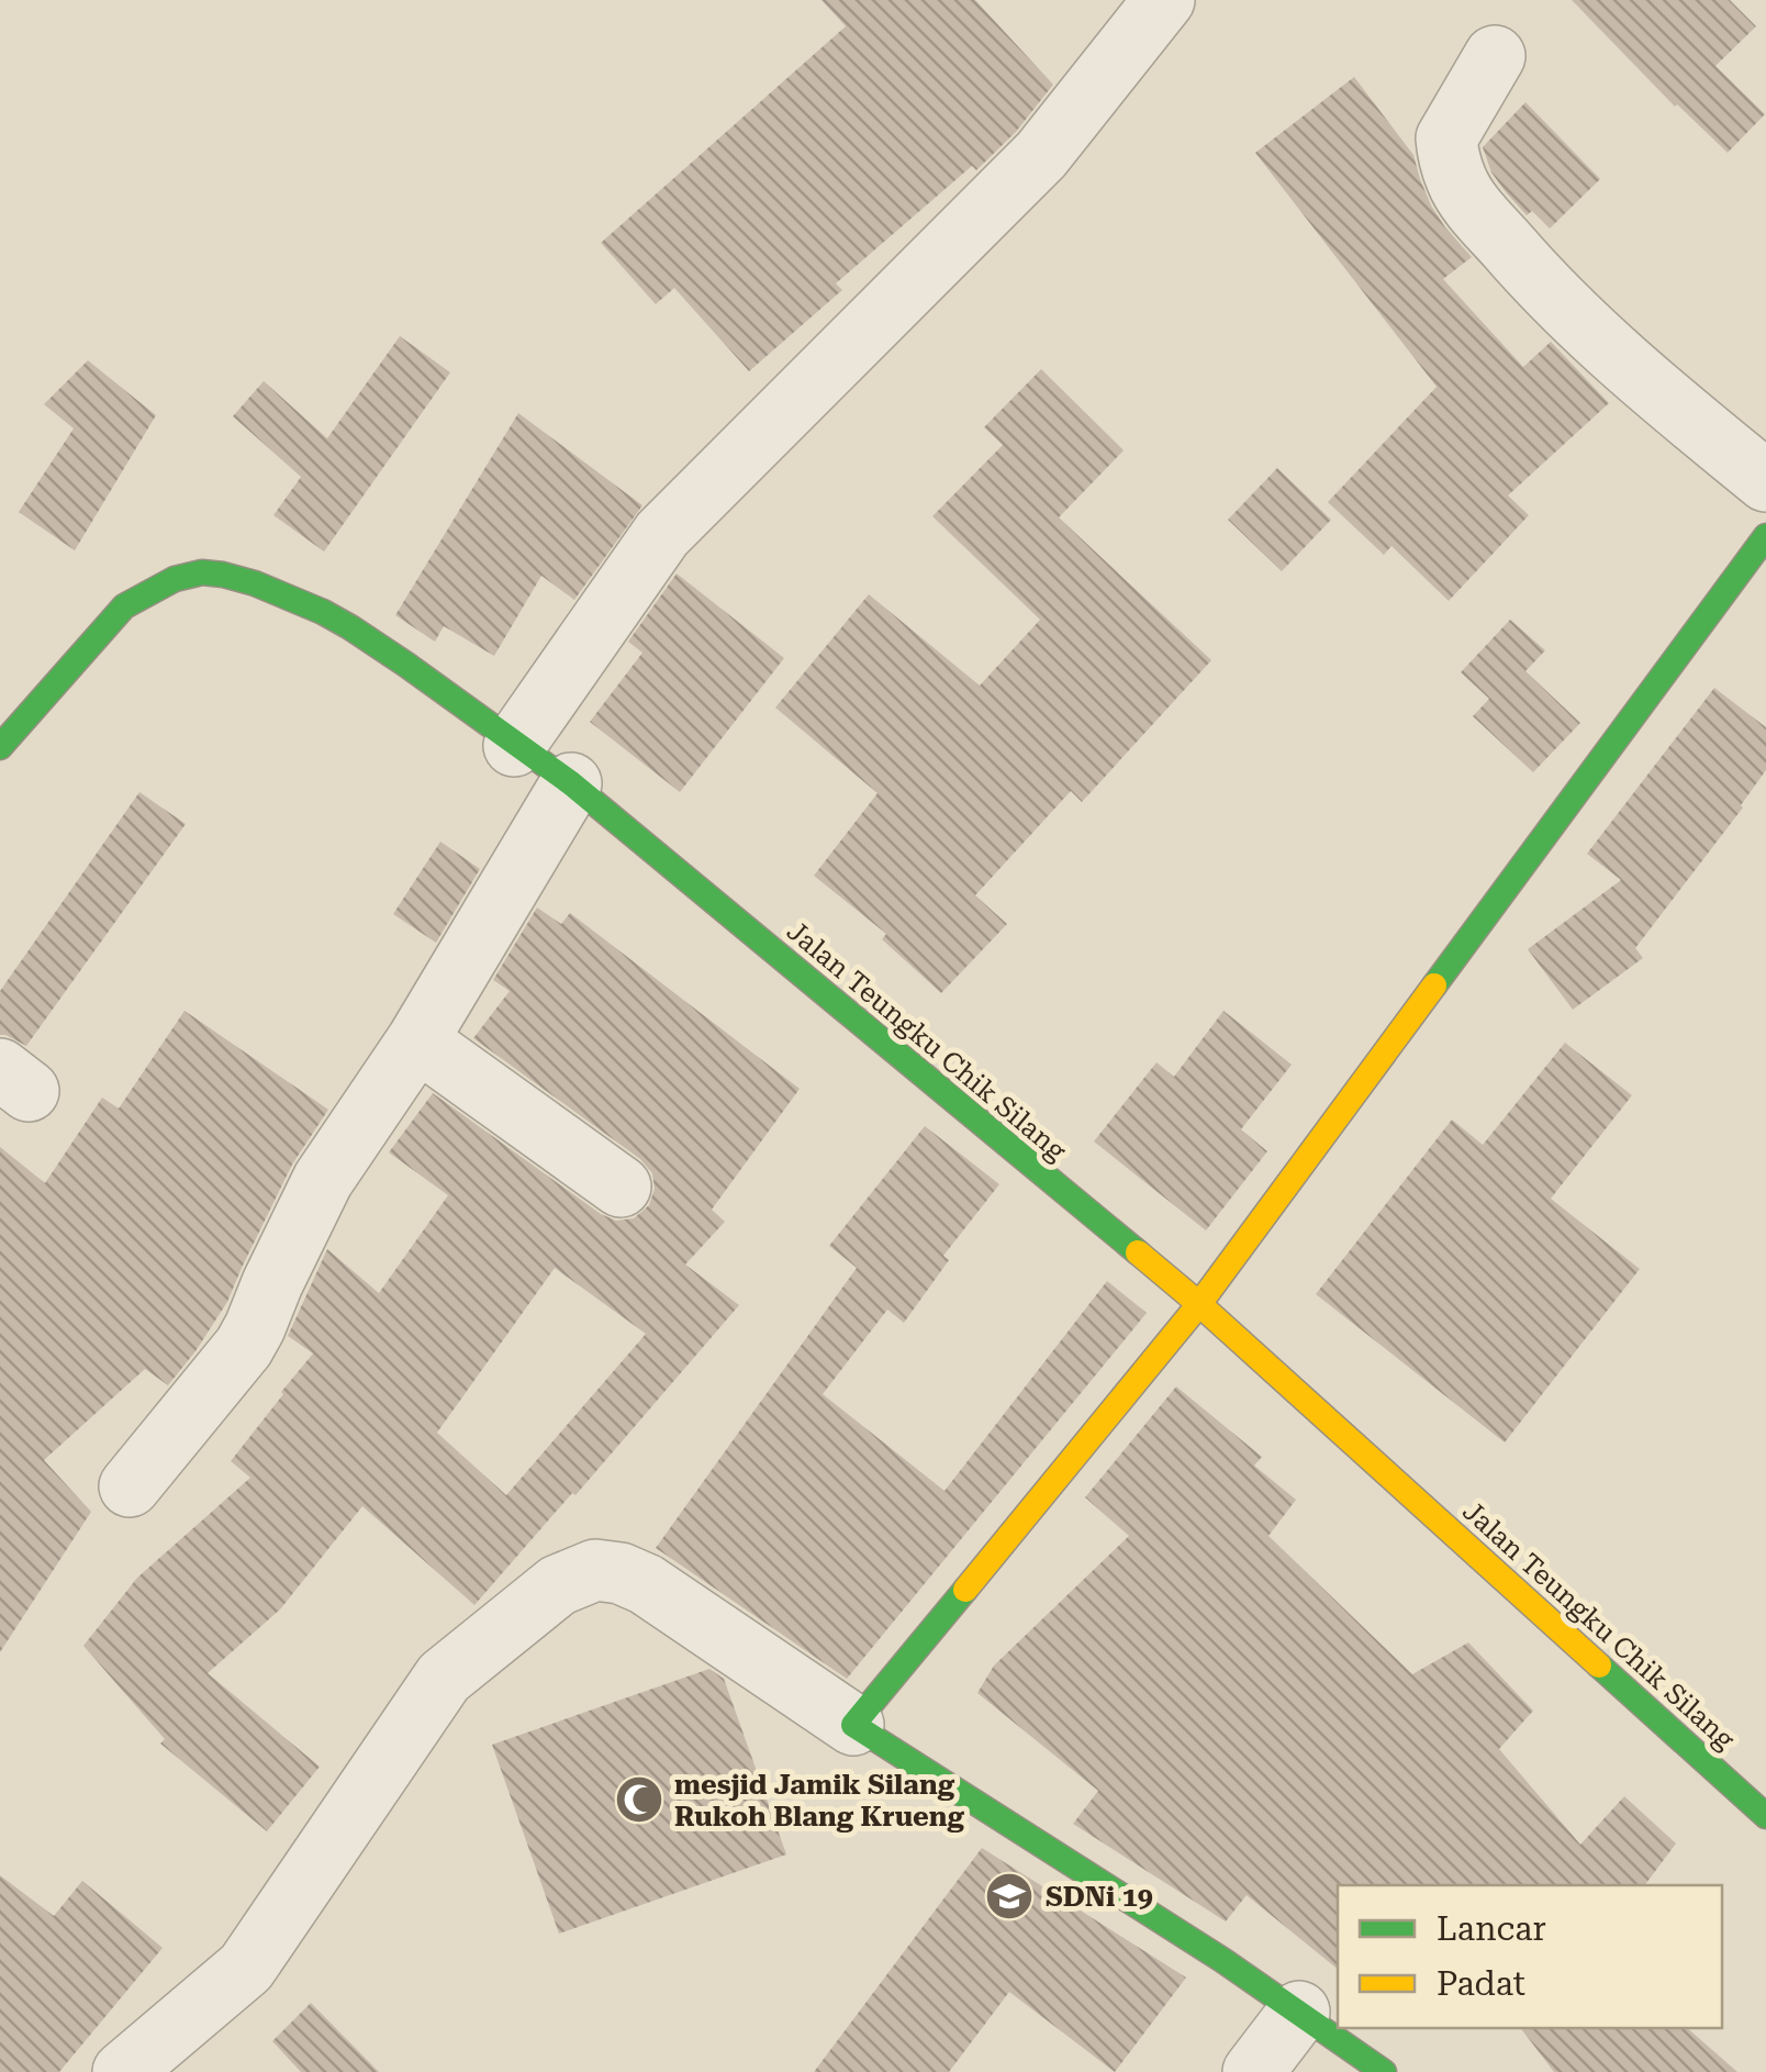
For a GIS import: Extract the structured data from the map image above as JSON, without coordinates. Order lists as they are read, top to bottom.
{
  "streets": {
    "street": ["Jalan Teungku Chik Silang"]
  },
  "places": {
    "mosque": ["mesjid Jamik Silang Rukoh Blang Krueng"],
    "school or university": ["SDNi 19"]
  },
  "legend": ["Lancar", "Padat"]
}
